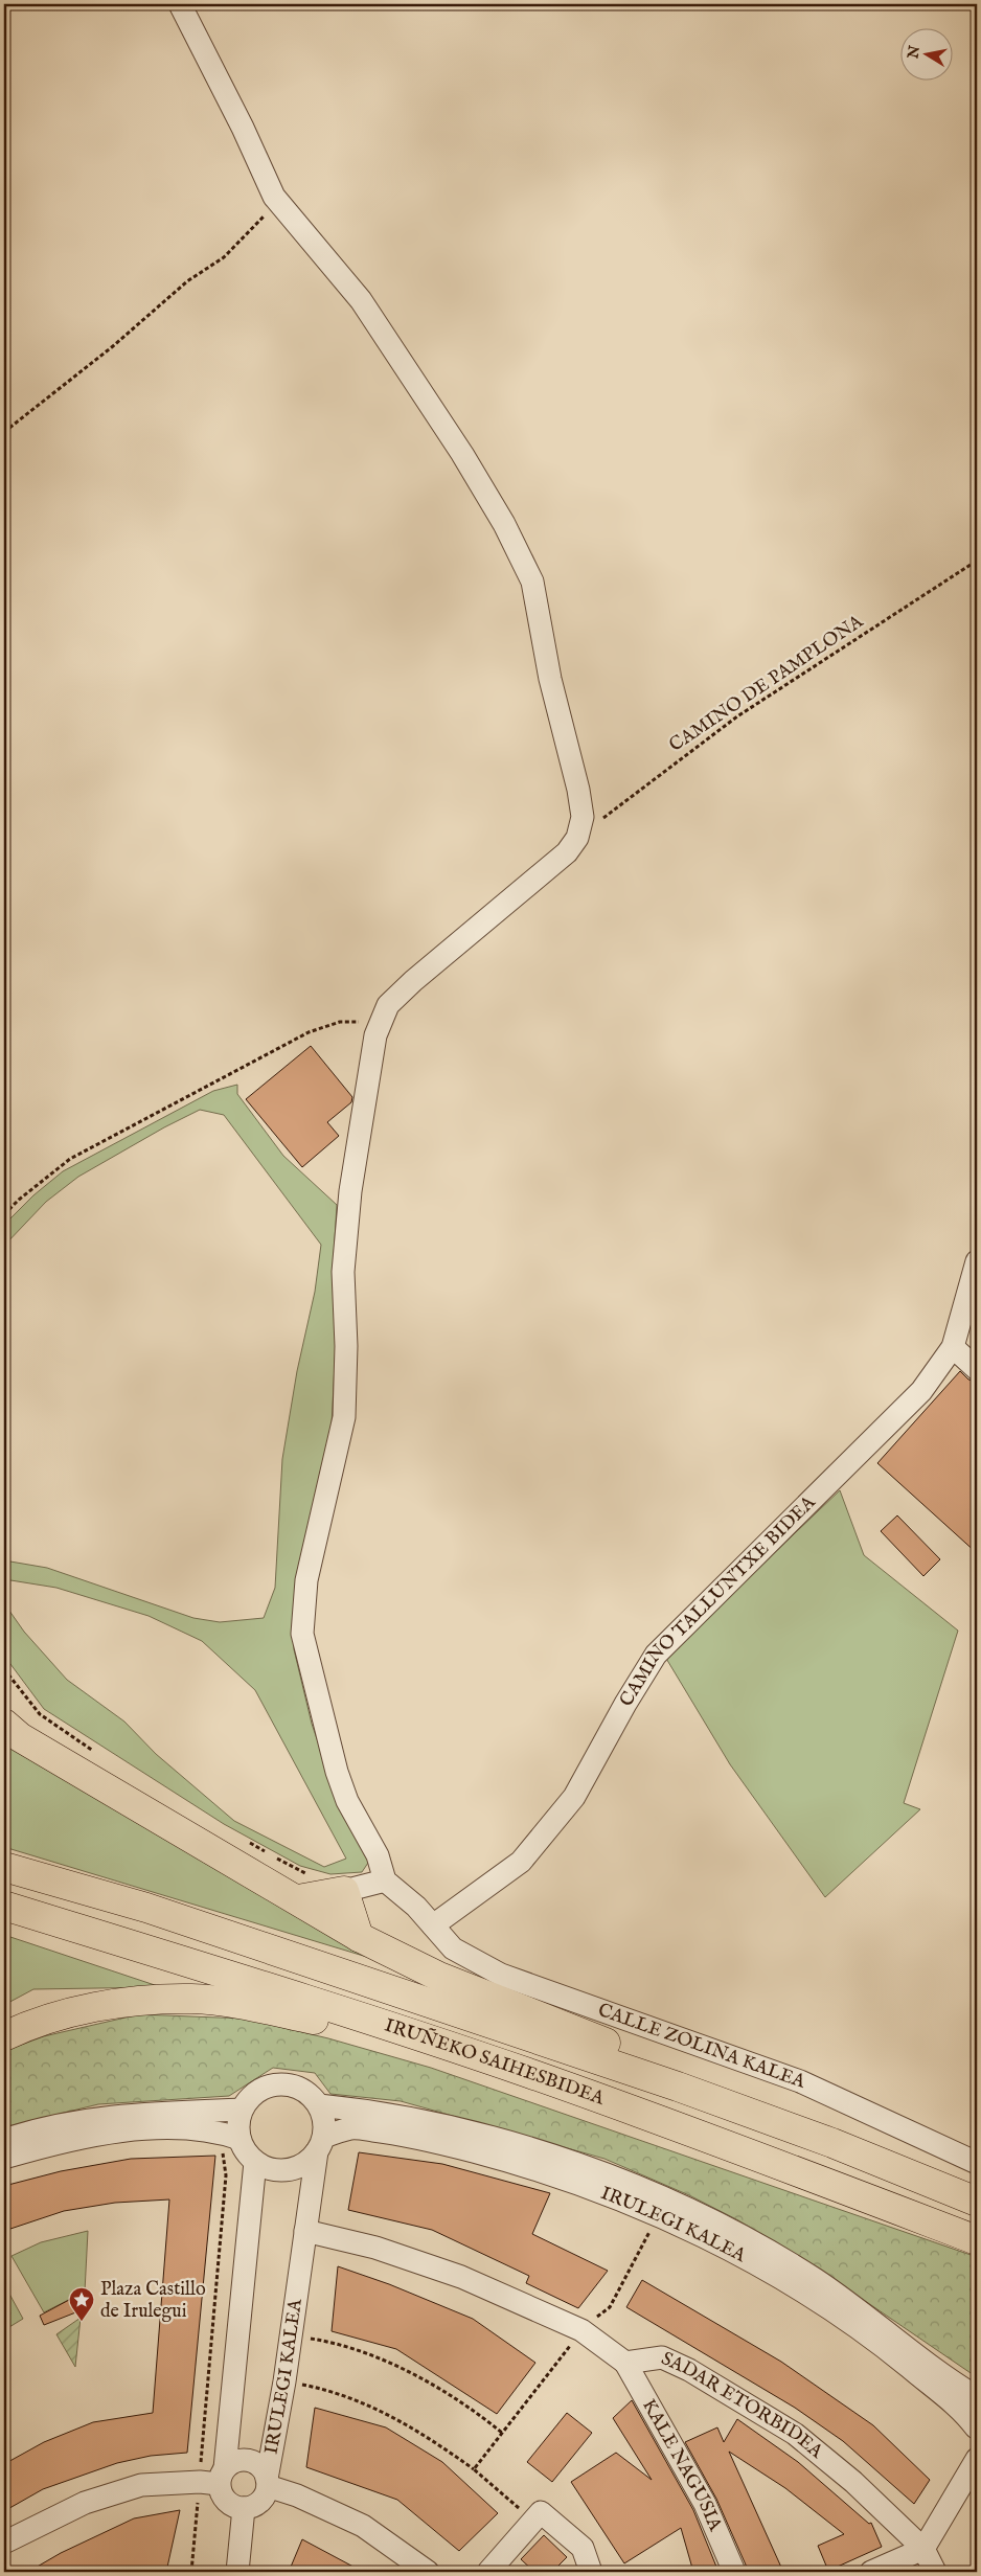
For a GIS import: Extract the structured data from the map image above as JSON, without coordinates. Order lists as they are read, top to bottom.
{
  "streets": {
    "highway": ["IRUÑEKO SAIHESBIDEA"],
    "street": [
      "CAMINO TALLUNTXE BIDEA",
      "CALLE ZOLINA KALEA",
      "IRULEGI KALEA",
      "SADAR ETORBIDEA",
      "KALE NAGUSIA"
    ],
    "path": ["CAMINO DE PAMPLONA"]
  },
  "crossings": [
    ["CAMINO TALLUNTXE BIDEA", "CALLE ZOLINA KALEA"],
    ["SADAR ETORBIDEA", "KALE NAGUSIA"]
  ],
  "places": {
    "place": ["Plaza Castillo de Irulegui"]
  },
  "north": "left"
}
